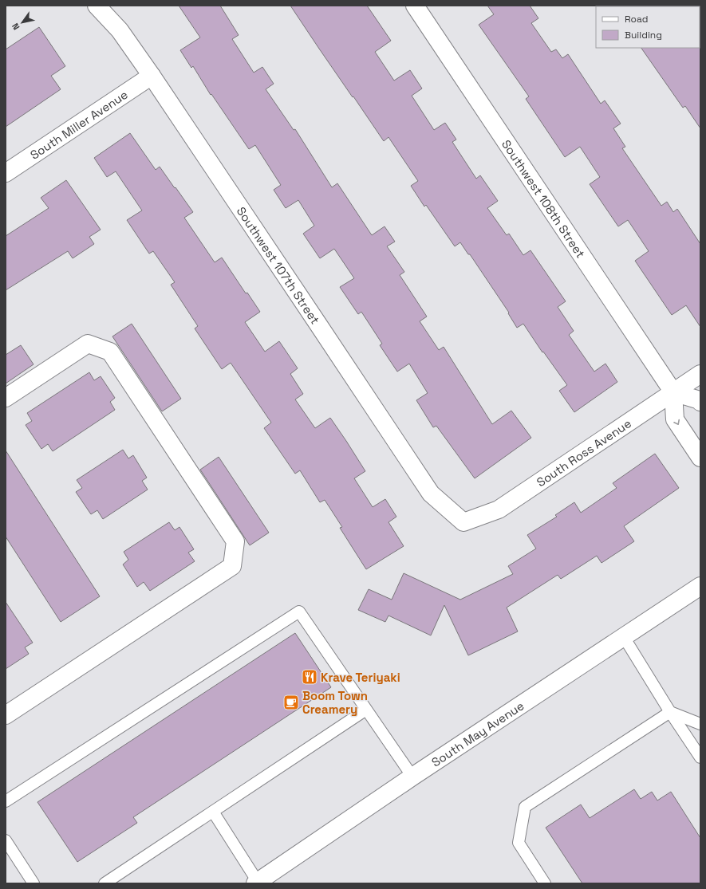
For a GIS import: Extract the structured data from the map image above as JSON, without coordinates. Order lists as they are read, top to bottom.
{
  "streets": {
    "street": [
      "South Miller Avenue",
      "Southwest 108th Street",
      "Southwest 107th Street",
      "South Ross Avenue",
      "South May Avenue"
    ]
  },
  "crossings": [
    ["South Miller Avenue", "Southwest 107th Street"],
    ["Southwest 108th Street", "South Ross Avenue"],
    ["Southwest 107th Street", "South Ross Avenue"]
  ],
  "places": {
    "restaurant": ["Krave Teriyaki"],
    "cafe": ["Boom Town Creamery"]
  },
  "legend": ["Road", "Building"],
  "north": "bottom left"
}
